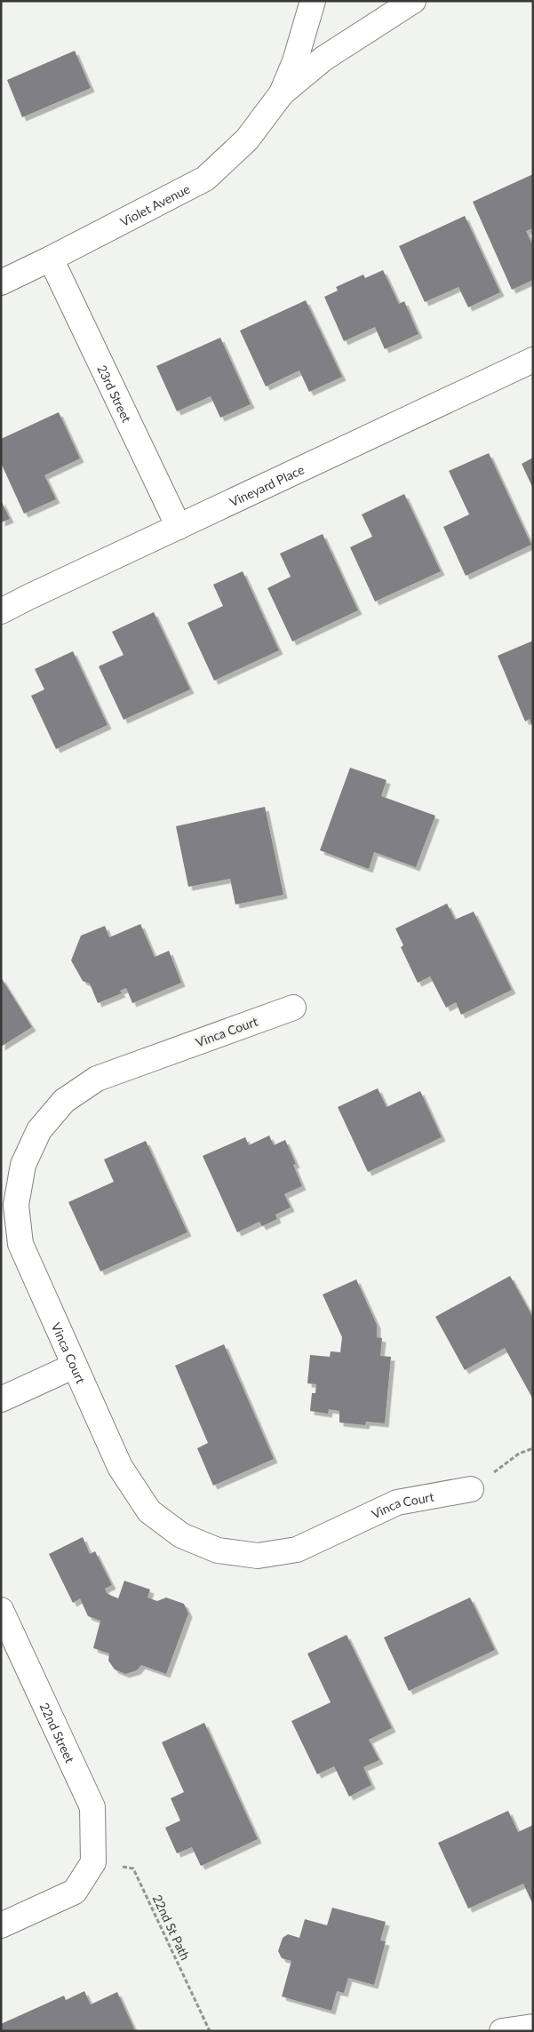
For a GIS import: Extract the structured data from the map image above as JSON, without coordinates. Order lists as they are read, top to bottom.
{
  "streets": {
    "main road": [
      "Violet Avenue",
      "23rd Street",
      "Vineyard Place",
      "Vinca Court",
      "22nd Street"
    ],
    "path": ["22nd St Path"]
  },
  "crossings": [
    ["Violet Avenue", "23rd Street"],
    ["23rd Street", "Vineyard Place"],
    ["22nd Street", "22nd St Path"]
  ]
}
